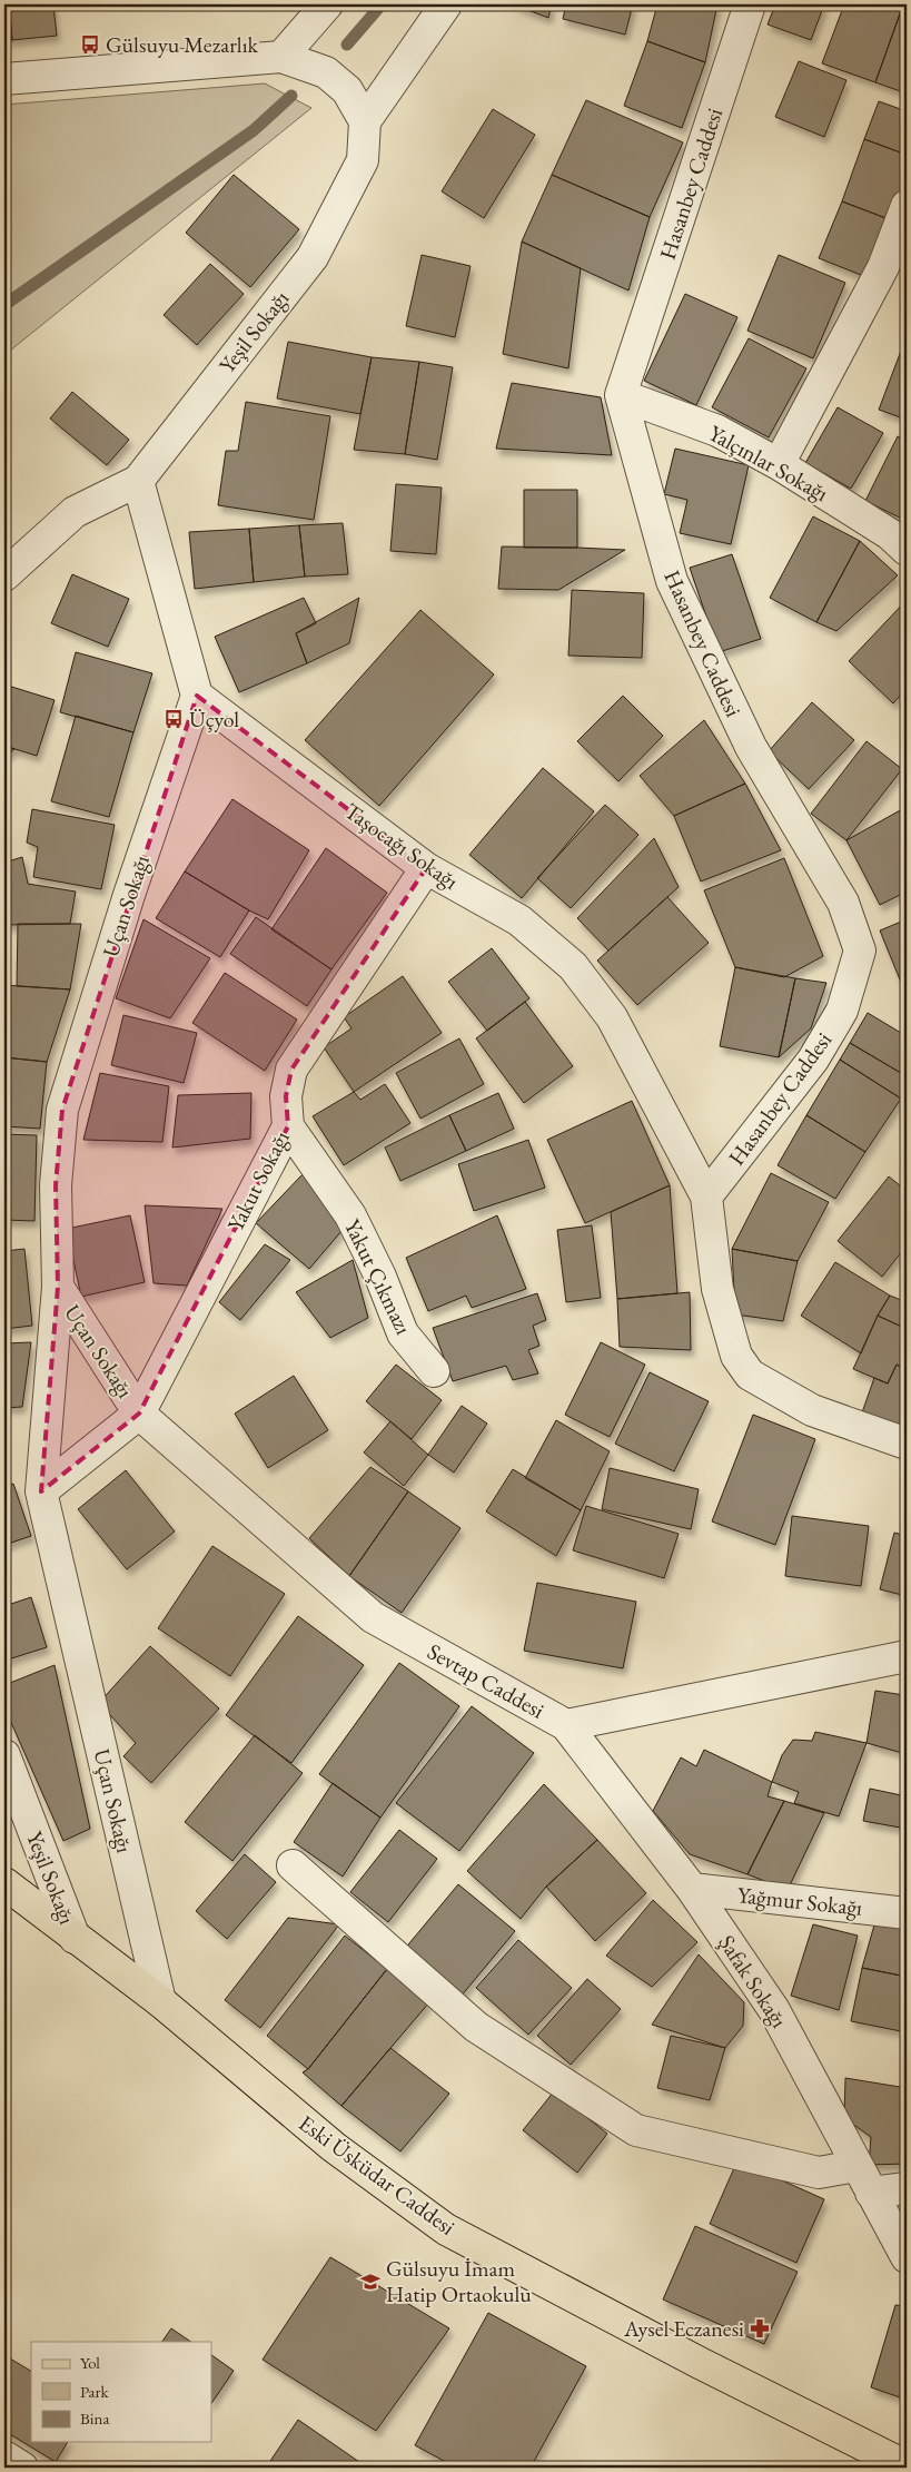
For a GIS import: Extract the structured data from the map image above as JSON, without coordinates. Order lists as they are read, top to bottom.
{
  "streets": {
    "main road": ["Eski Üsküdar Caddesi"],
    "street": [
      "Hasanbey Caddesi",
      "Yeşil Sokağı",
      "Yalçınlar Sokağı",
      "Taşocağı Sokağı",
      "Uçan Sokağı",
      "Yakut Sokağı",
      "Yakut Çıkmazı",
      "Sevtap Caddesi",
      "Yağmur Sokağı",
      "Şafak Sokağı"
    ]
  },
  "crossings": [
    ["Hasanbey Caddesi", "Yalçınlar Sokağı"],
    ["Hasanbey Caddesi", "Taşocağı Sokağı"],
    ["Yeşil Sokağı", "Eski Üsküdar Caddesi"],
    ["Taşocağı Sokağı", "Uçan Sokağı"],
    ["Taşocağı Sokağı", "Yakut Sokağı"],
    ["Uçan Sokağı", "Yakut Sokağı"],
    ["Uçan Sokağı", "Sevtap Caddesi"],
    ["Uçan Sokağı", "Eski Üsküdar Caddesi"],
    ["Yakut Sokağı", "Yakut Çıkmazı"],
    ["Yakut Sokağı", "Sevtap Caddesi"],
    ["Sevtap Caddesi", "Şafak Sokağı"],
    ["Yağmur Sokağı", "Şafak Sokağı"]
  ],
  "places": {
    "bus stop": ["Gülsuyu Mezarlık", "Üçyol"],
    "school or university": ["Gülsuyu İmam Hatip Ortaokulu"],
    "pharmacy": ["Aysel Eczanesi"]
  },
  "legend": ["Yol", "Park", "Bina"]
}
